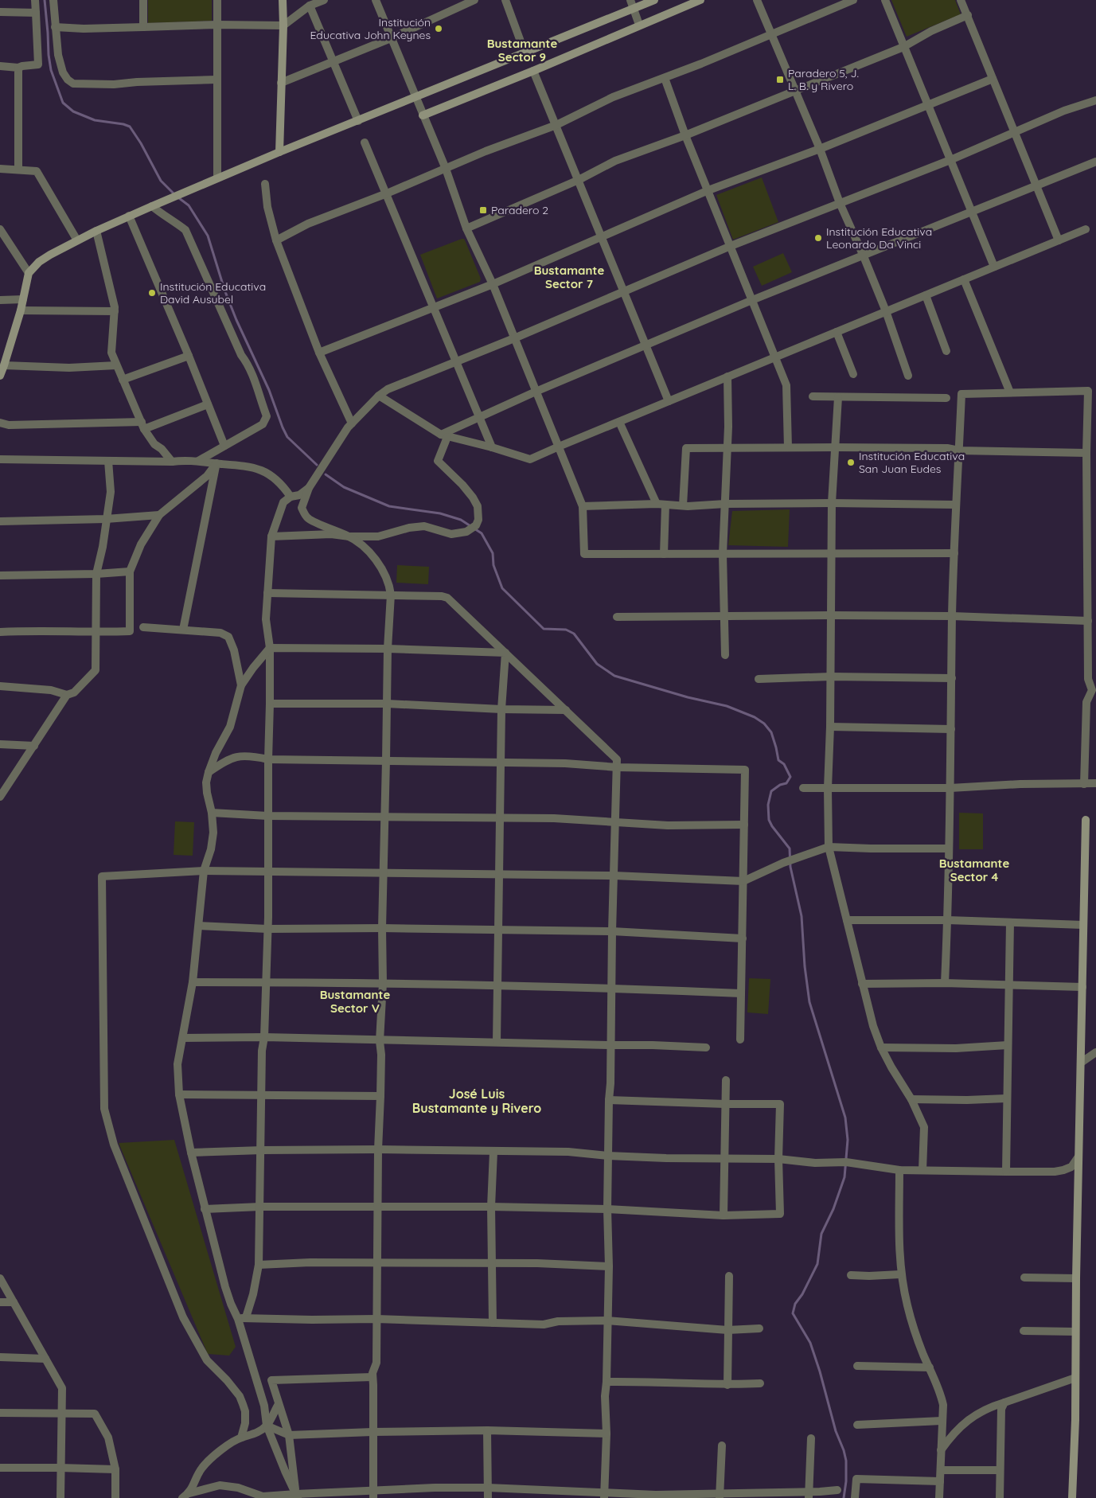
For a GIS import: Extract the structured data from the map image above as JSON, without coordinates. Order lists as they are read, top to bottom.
{
  "districts": [
    "Bustamante Sector 9",
    "Bustamante Sector 7",
    "Bustamante Sector 4",
    "Bustamante Sector V",
    "José Luis Bustamante y Rivero"
  ],
  "places": {
    "other": [
      "Institución Educativa John Keynes",
      "Institución Educativa Leonardo Da Vinci",
      "Institución Educativa David Ausubel",
      "Institución Educativa San Juan Eudes"
    ],
    "transit": ["Paradero 5, J. L. B. y Rivero", "Paradero 2"]
  }
}
